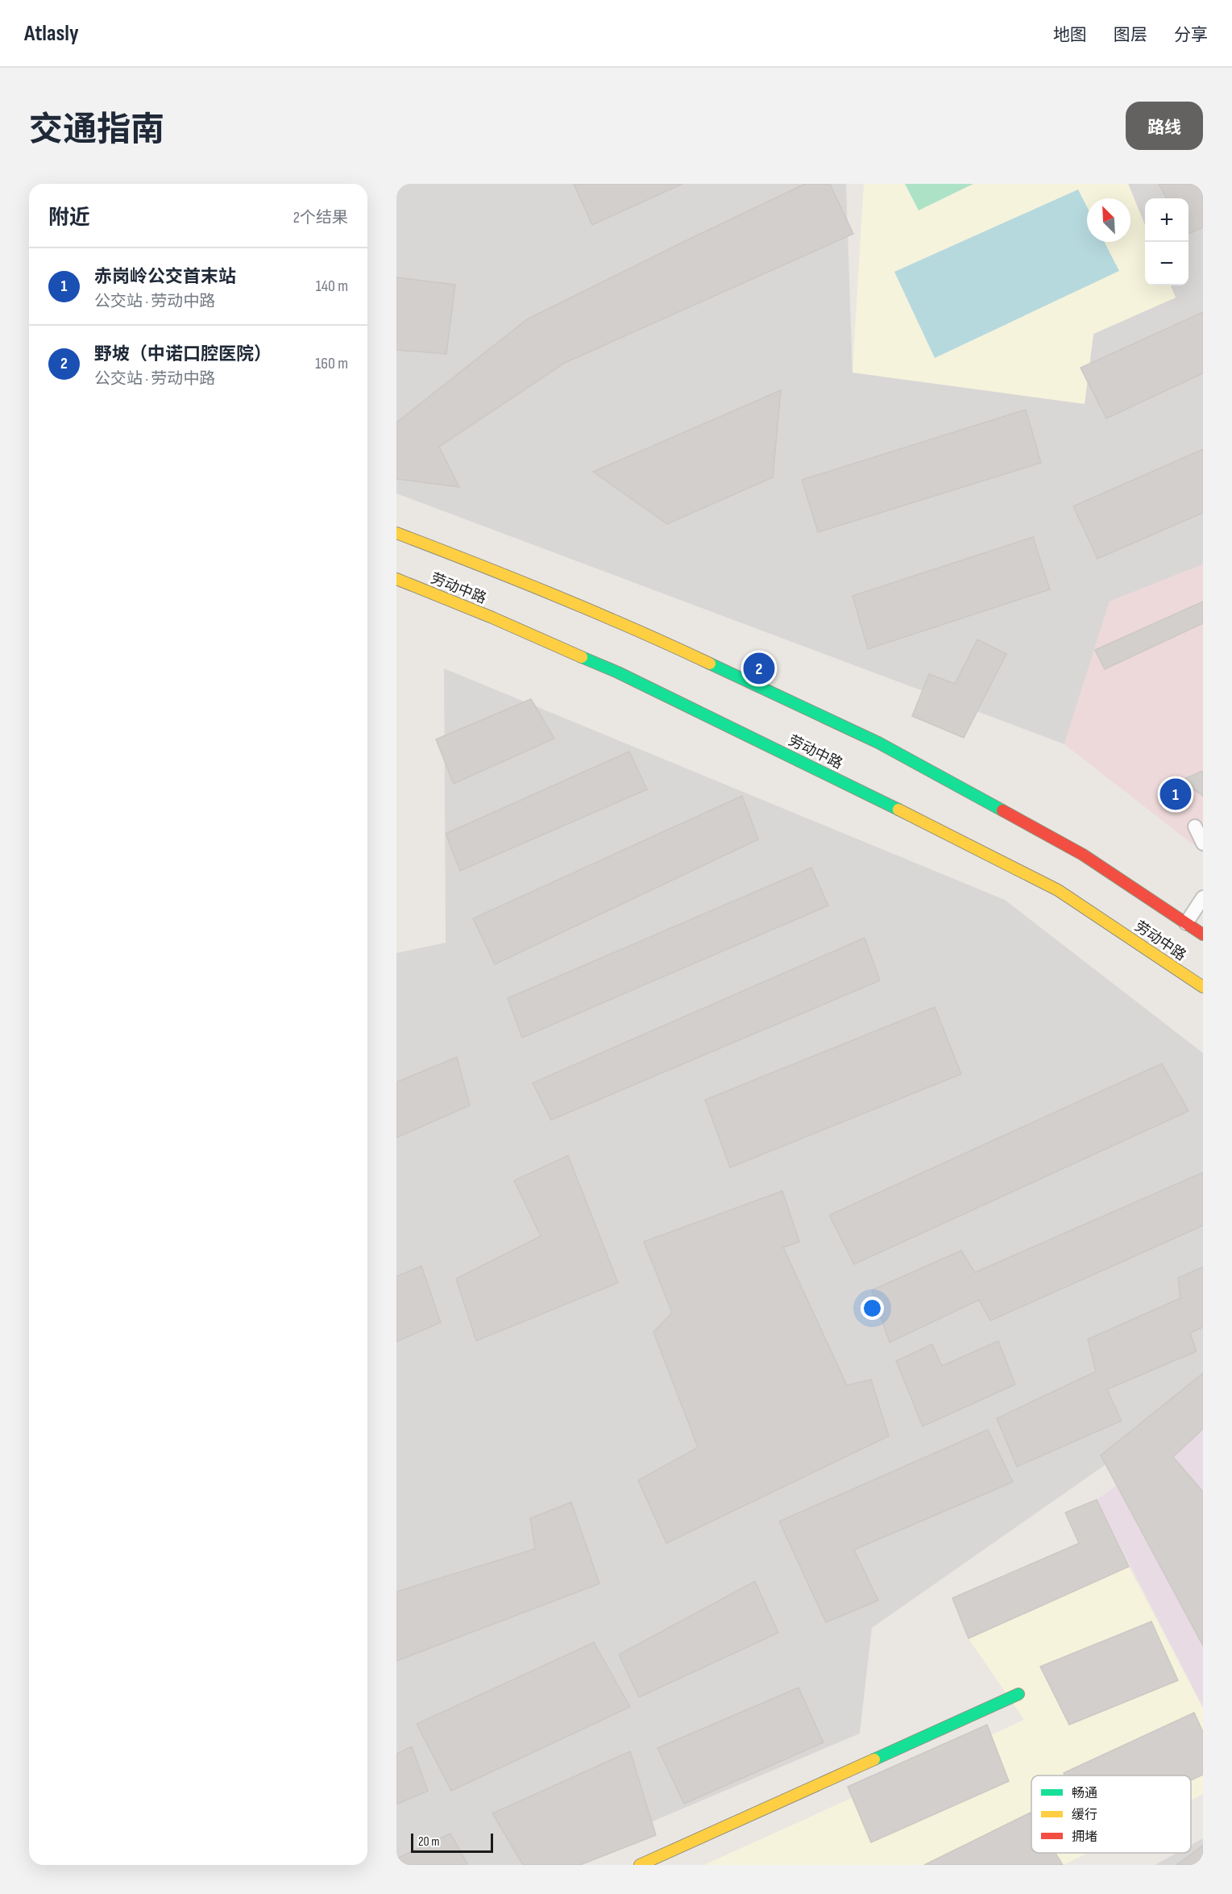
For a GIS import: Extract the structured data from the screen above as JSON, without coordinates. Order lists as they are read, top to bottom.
{
  "streets": {
    "main road": ["劳动中路"]
  },
  "legend": ["畅通", "缓行", "拥堵"],
  "scale_bar": "20 m",
  "north": "top left",
  "page": {
    "header": "Atlasly",
    "nav": ["地图", "图层", "分享"],
    "title": "交通指南",
    "buttons": "路线",
    "heading": ["附近", "2个结果"],
    "map_buttons": ["+", "−"],
    "list": [
      {
        "mark": "1",
        "name": "赤岗岭公交首末站",
        "note": "公交站 · 劳动中路",
        "value": "140 m"
      },
      {
        "mark": "2",
        "name": "野坡（中诺口腔医院）",
        "note": "公交站 · 劳动中路",
        "value": "160 m"
      }
    ],
    "pins": ["2", "1"],
    "scale": "20 m"
  }
}
